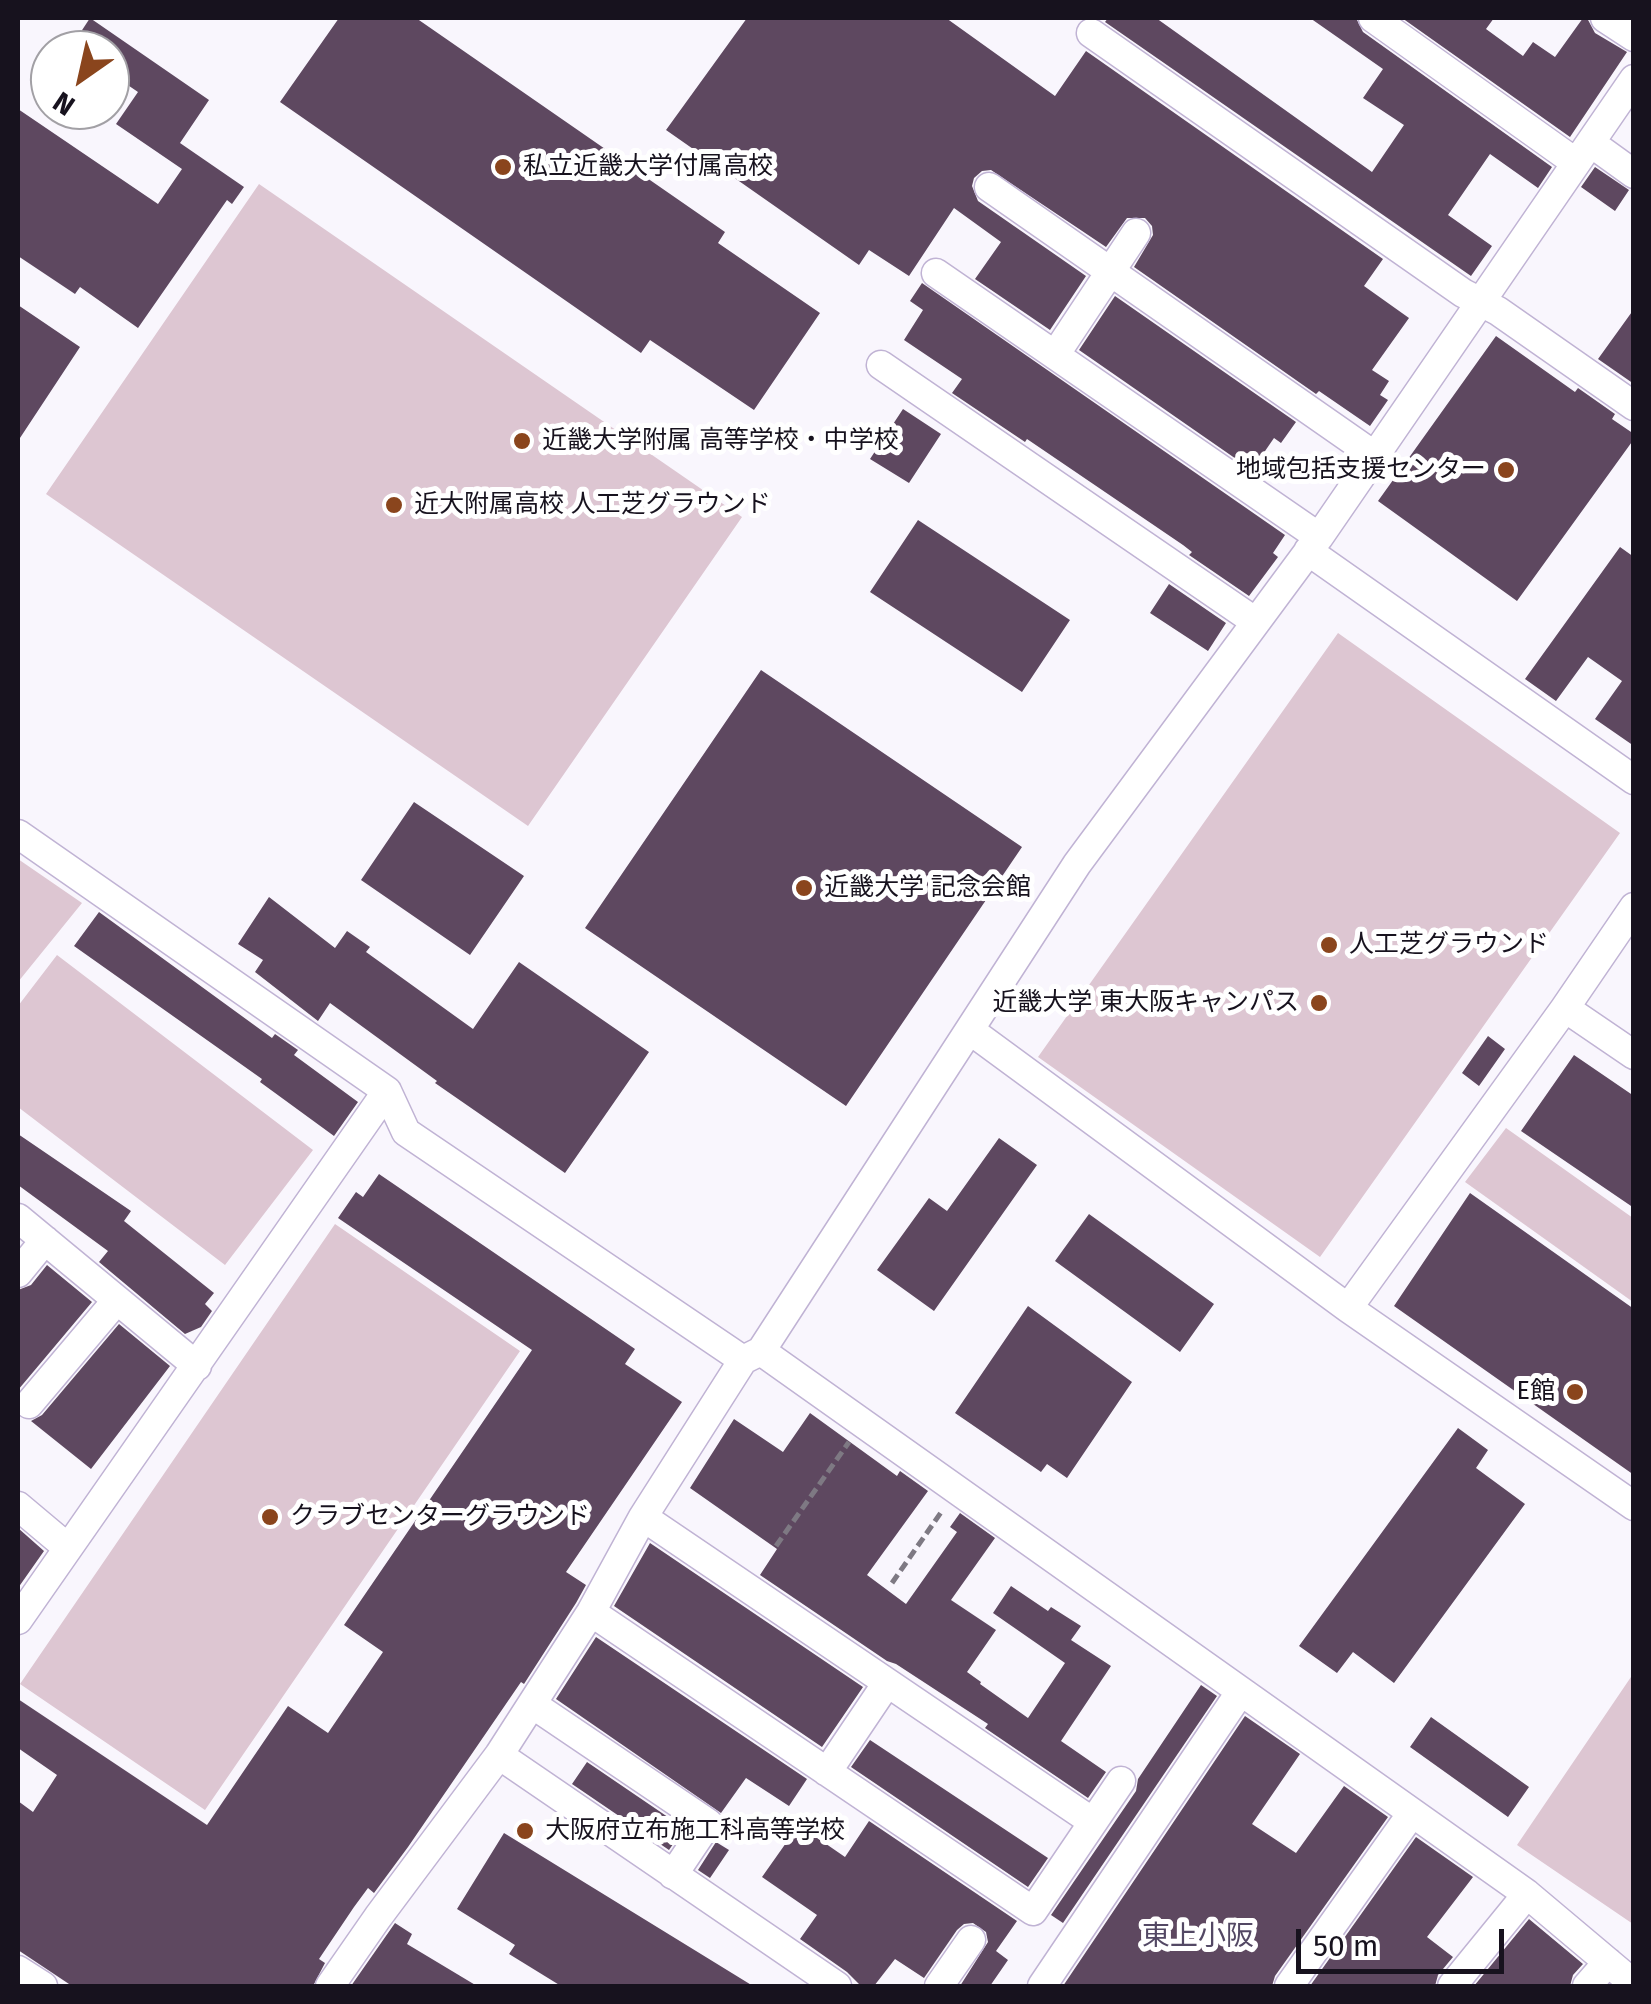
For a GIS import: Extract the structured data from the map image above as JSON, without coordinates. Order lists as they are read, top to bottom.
{
  "districts": ["東上小阪"],
  "places": [
    "私立近畿大学付属高校",
    "近畿大学附属 高等学校・中学校",
    "地域包括支援センター",
    "近大附属高校 人工芝グラウンド",
    "近畿大学 記念会館",
    "人工芝グラウンド",
    "近畿大学 東大阪キャンパス",
    "E館",
    "クラブセンターグラウンド",
    "大阪府立布施工科高等学校"
  ],
  "scale_bar": "50 m",
  "north": "bottom left"
}
